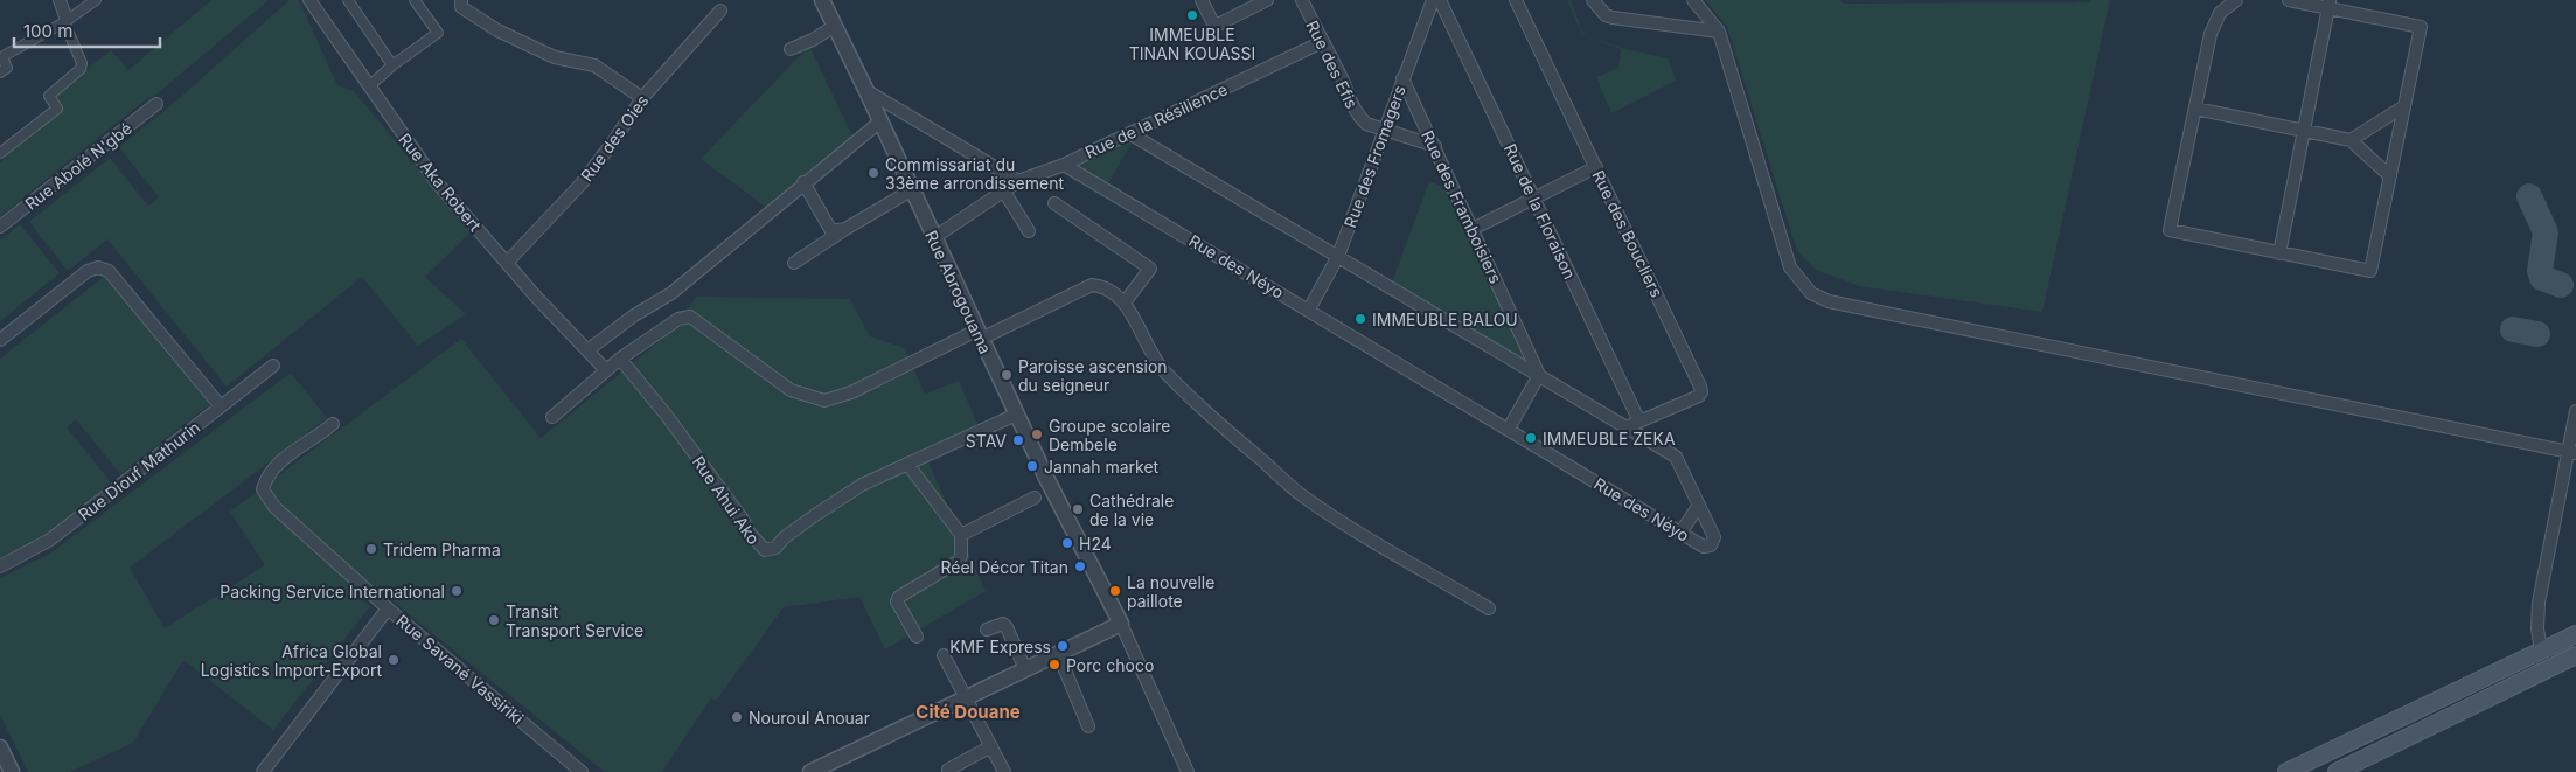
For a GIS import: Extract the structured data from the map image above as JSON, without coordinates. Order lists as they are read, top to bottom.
{
  "streets": {
    "street": [
      "Rue des Efis",
      "Rue de la Résilience",
      "Rue des Oies",
      "Rue des Fromagers",
      "Rue Abolé N'gbé",
      "Rue Aka Robert",
      "Rue des Framboisiers",
      "Rue de la Floraison",
      "Rue des Boucliers",
      "Rue des Néyo",
      "Rue Abrogouama",
      "Rue Diouf Mathurin",
      "Rue Ahui Ako",
      "Rue Savané Vassiriki"
    ]
  },
  "crossings": [
    ["Rue des Efis", "Rue de la Résilience"],
    ["Rue des Efis", "Rue des Fromagers"],
    ["Rue des Efis", "Rue des Framboisiers"],
    ["Rue de la Résilience", "Rue des Néyo"],
    ["Rue de la Résilience", "Rue Abrogouama"],
    ["Rue des Oies", "Rue Aka Robert"],
    ["Rue des Fromagers", "Rue des Framboisiers"],
    ["Rue des Fromagers", "Rue des Néyo"],
    ["Rue des Framboisiers", "Rue des Néyo"],
    ["Rue de la Floraison", "Rue des Boucliers"],
    ["Rue des Boucliers", "Rue des Néyo"],
    ["Rue Abrogouama", "Rue Ahui Ako"]
  ],
  "districts": ["Cité Douane"],
  "places": [
    "IMMEUBLE TINAN KOUASSI",
    "Commissariat du 33ème arrondissement",
    "IMMEUBLE BALOU",
    "Paroisse ascension du seigneur",
    "Groupe scolaire Dembele",
    "IMMEUBLE ZEKA",
    "STAV",
    "Jannah market",
    "Cathédrale de la vie",
    "H24",
    "Tridem Pharma",
    "Réel Décor Titan",
    "Packing Service International",
    "La nouvelle paillote",
    "Transit Transport Service",
    "KMF Express",
    "Africa Global Logistics Import-Export",
    "Porc choco",
    "Nouroul Anouar"
  ],
  "scale_bar": "100 m"
}
